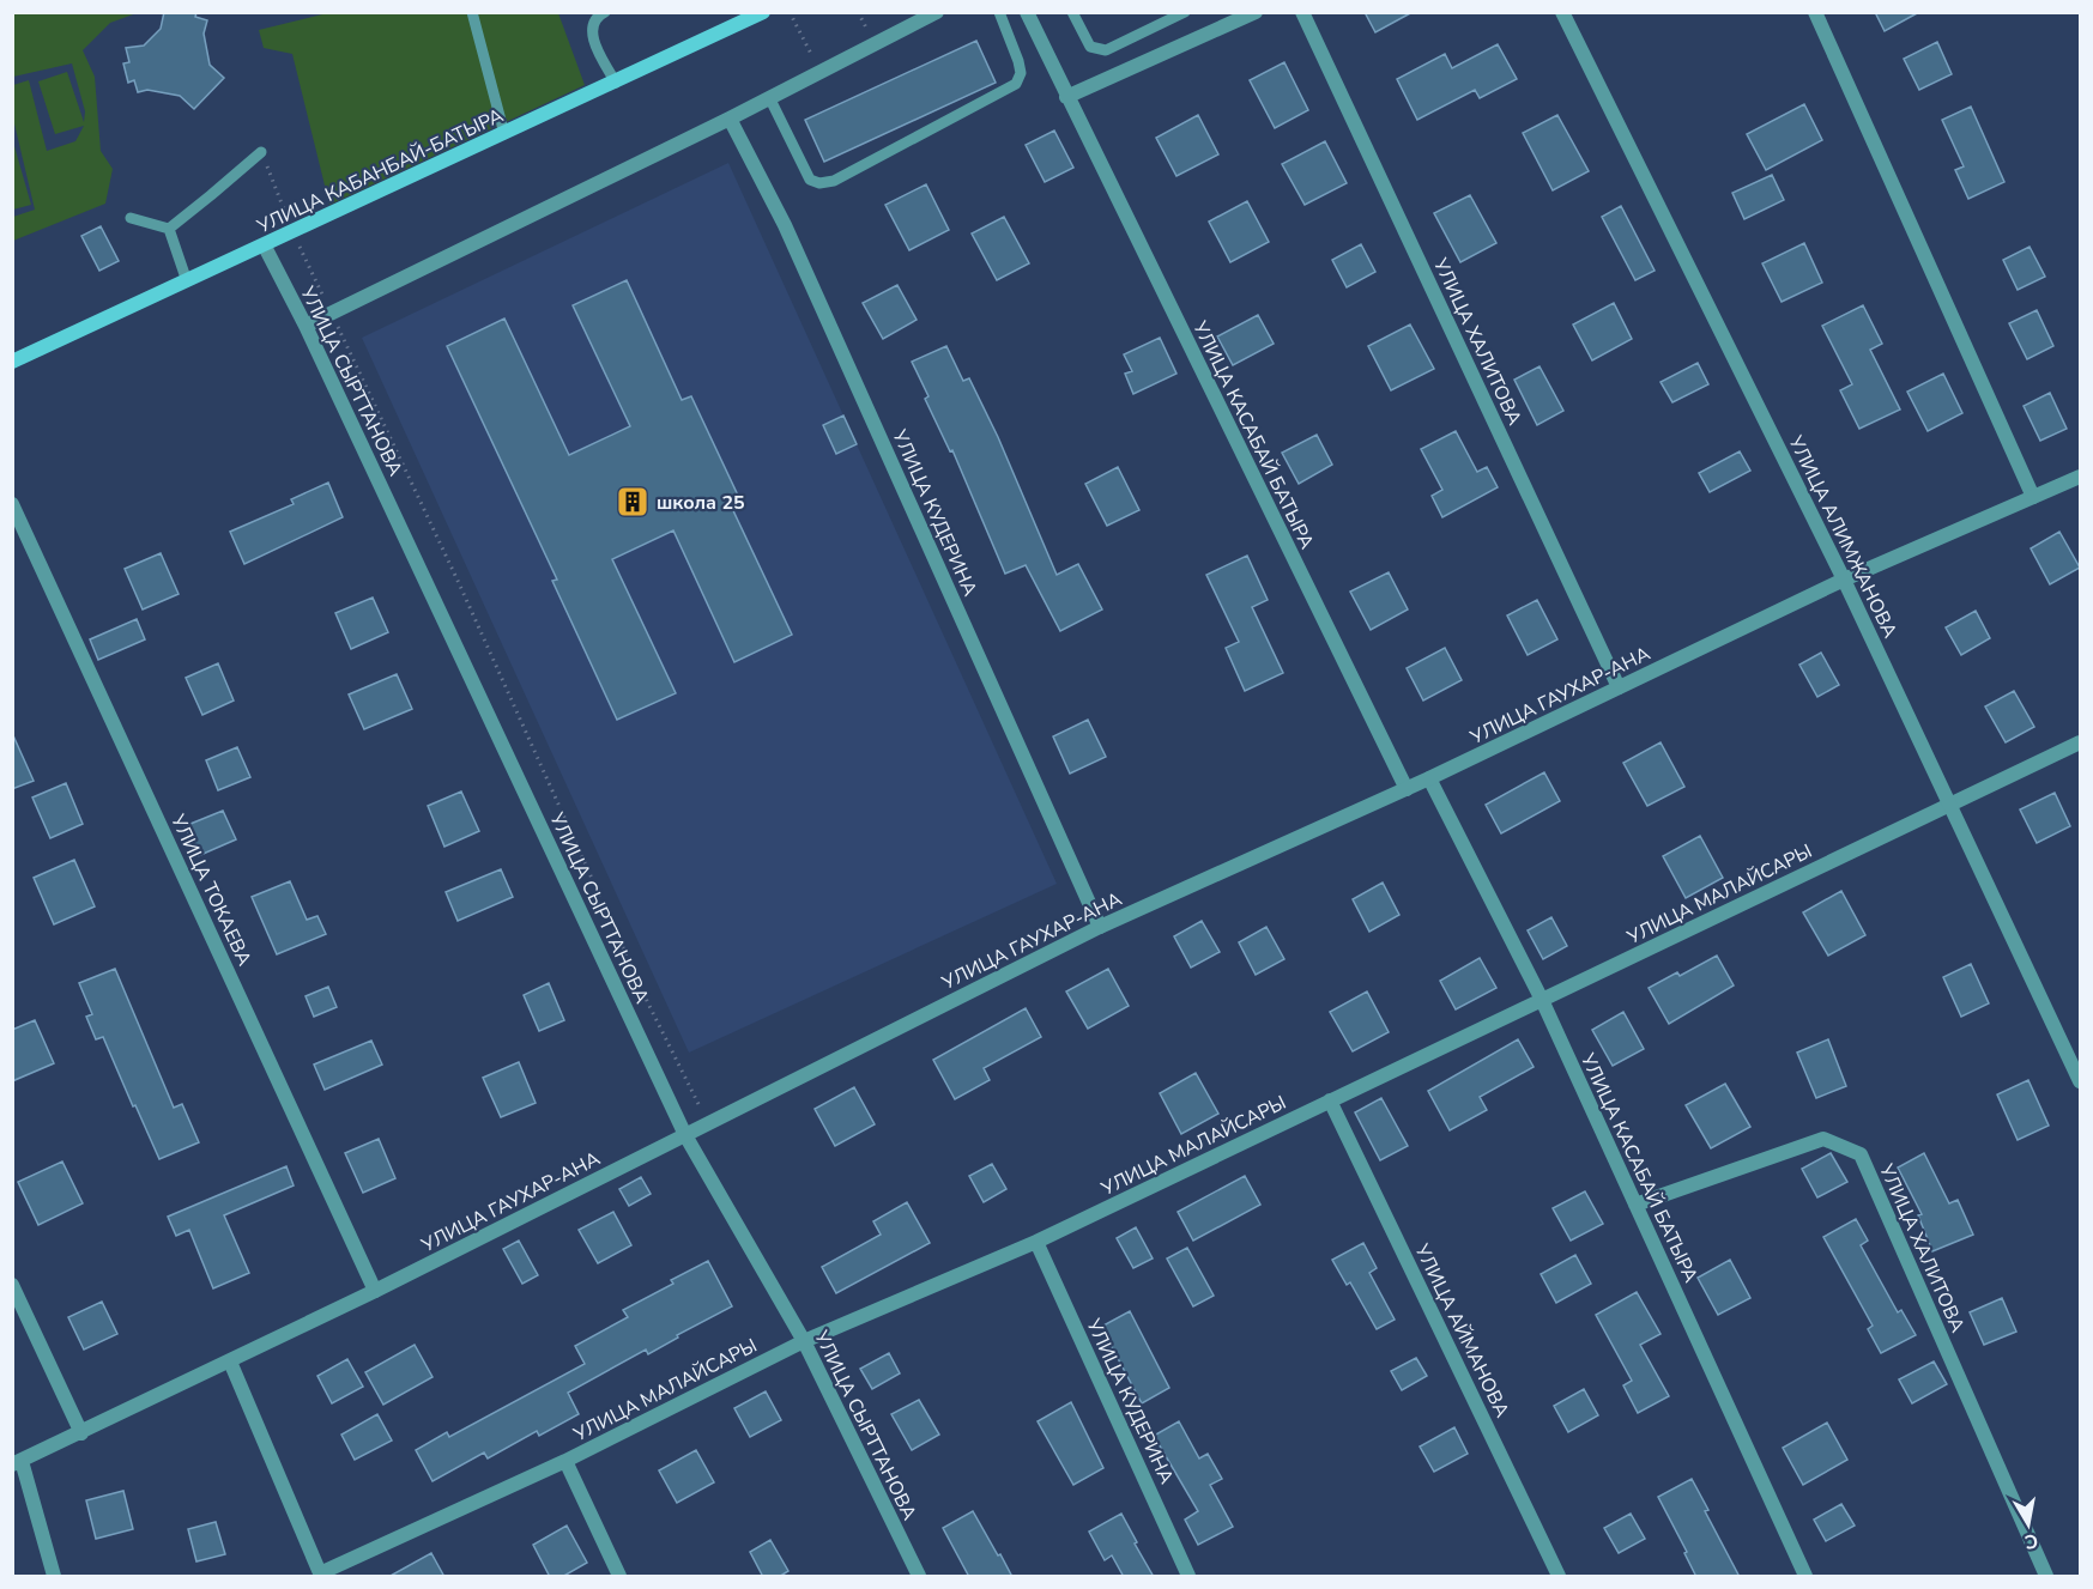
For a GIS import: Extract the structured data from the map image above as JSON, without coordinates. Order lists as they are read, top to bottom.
{
  "streets": {
    "main road": ["УЛИЦА КАБАНБАЙ-БАТЫРА"],
    "street": [
      "УЛИЦА ХАЛИТОВА",
      "УЛИЦА СЫРТТАНОВА",
      "УЛИЦА КАСАБАЙ БАТЫРА",
      "УЛИЦА КУДЕРИНА",
      "УЛИЦА АЛИМЖАНОВА",
      "УЛИЦА ГАУХАР-АНА",
      "УЛИЦА ТОКАЕВА",
      "УЛИЦА МАЛАЙСАРЫ",
      "УЛИЦА АЙМАНОВА"
    ]
  },
  "crossings": [
    ["УЛИЦА КАБАНБАЙ-БАТЫРА", "УЛИЦА СЫРТТАНОВА"],
    ["УЛИЦА ХАЛИТОВА", "УЛИЦА КАСАБАЙ БАТЫРА"],
    ["УЛИЦА ХАЛИТОВА", "УЛИЦА ГАУХАР-АНА"],
    ["УЛИЦА СЫРТТАНОВА", "УЛИЦА ГАУХАР-АНА"],
    ["УЛИЦА СЫРТТАНОВА", "УЛИЦА МАЛАЙСАРЫ"],
    ["УЛИЦА КАСАБАЙ БАТЫРА", "УЛИЦА ГАУХАР-АНА"],
    ["УЛИЦА КАСАБАЙ БАТЫРА", "УЛИЦА МАЛАЙСАРЫ"],
    ["УЛИЦА КУДЕРИНА", "УЛИЦА ГАУХАР-АНА"],
    ["УЛИЦА КУДЕРИНА", "УЛИЦА МАЛАЙСАРЫ"],
    ["УЛИЦА АЛИМЖАНОВА", "УЛИЦА ГАУХАР-АНА"],
    ["УЛИЦА АЛИМЖАНОВА", "УЛИЦА МАЛАЙСАРЫ"],
    ["УЛИЦА ГАУХАР-АНА", "УЛИЦА ТОКАЕВА"],
    ["УЛИЦА МАЛАЙСАРЫ", "УЛИЦА АЙМАНОВА"]
  ],
  "places": {
    "building": ["школа 25"]
  },
  "north": "bottom"
}
